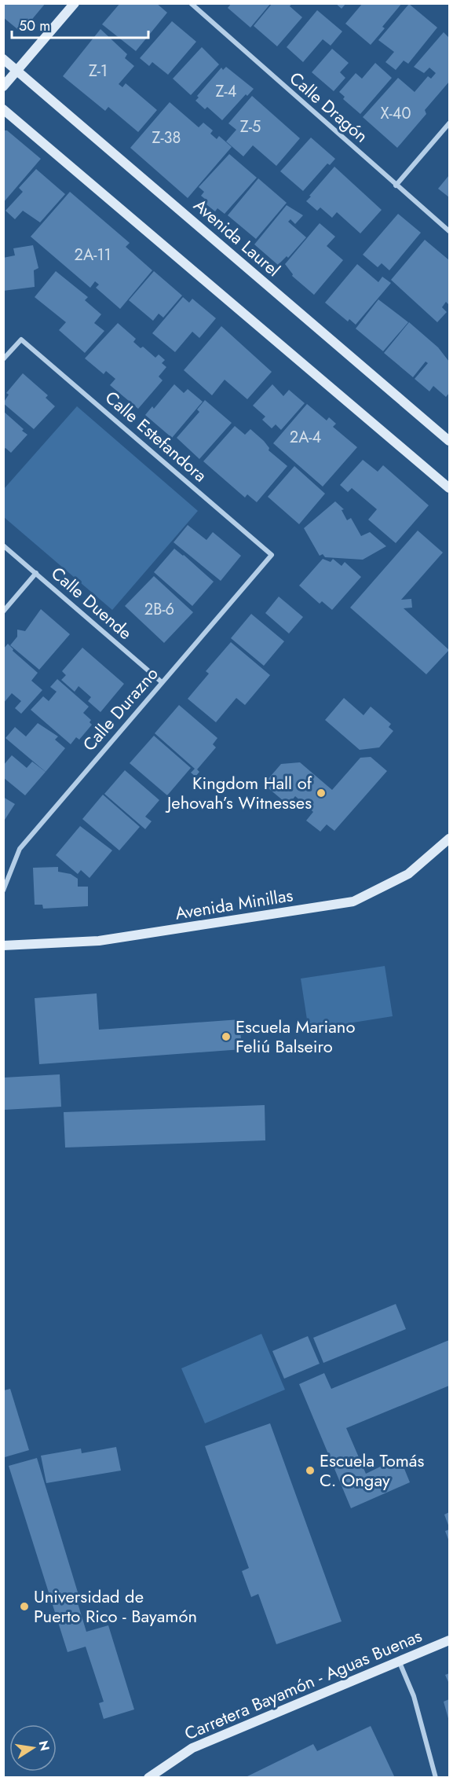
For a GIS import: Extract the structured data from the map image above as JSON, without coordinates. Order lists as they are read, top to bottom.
{
  "streets": {
    "street": [
      "Calle Dragón",
      "Avenida Laurel",
      "Calle Estefandora",
      "Calle Duende",
      "Calle Durazno",
      "Avenida Minillas",
      "Carretera Bayamón - Aguas Buenas"
    ]
  },
  "crossings": [
    ["Calle Estefandora", "Calle Durazno"],
    ["Calle Duende", "Calle Durazno"]
  ],
  "places": [
    "Kingdom Hall of Jehovah’s Witnesses",
    "Escuela Mariano Feliú Balseiro",
    "Escuela Tomás C. Ongay",
    "Universidad de Puerto Rico - Bayamón"
  ],
  "house_numbers": [
    "Z-1",
    "Z-4",
    "X-40",
    "Z-5",
    "Z-38",
    "2A-11",
    "2A-4",
    "2B-6"
  ],
  "scale_bar": "50 m",
  "north": "right"
}
